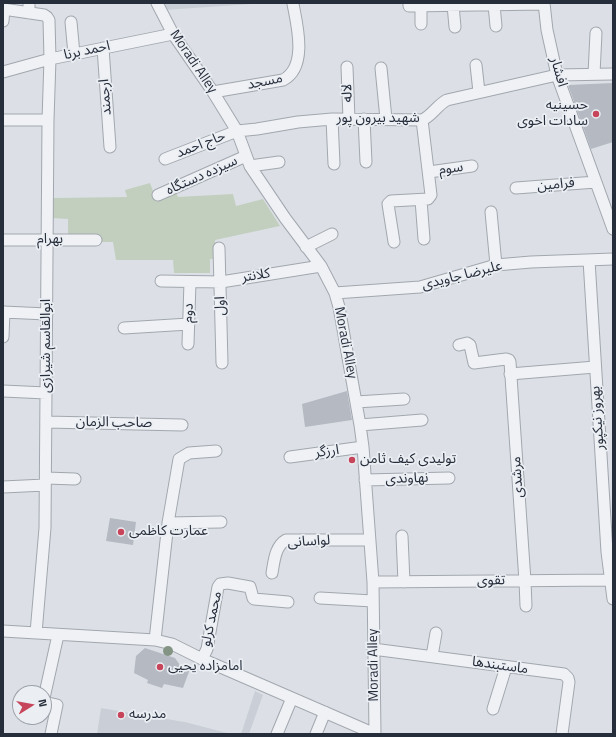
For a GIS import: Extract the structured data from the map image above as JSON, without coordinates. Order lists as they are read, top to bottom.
{
  "streets": {
    "street": [
      "احمد برنا",
      "Moradi Alley",
      "افشار",
      "مسجد",
      "لاله",
      "ارجمند",
      "شهید بیرون پور",
      "حاج احمد",
      "سوم",
      "سیزده دستگاه",
      "فرامین",
      "بهرام",
      "کلانتر",
      "علیرضا جاویدی",
      "اول",
      "دوم",
      "ابوالقاسم شیرازی",
      "بهروز نیکپور",
      "صاحب الزمان",
      "ارزگر",
      "مرشدی",
      "نهاوندی",
      "لواسانی",
      "تقوی",
      "محمد کرلو",
      "ماستبندها"
    ]
  },
  "crossings": [
    ["احمد برنا", "Moradi Alley"],
    ["احمد برنا", "ارجمند"],
    ["احمد برنا", "ابوالقاسم شیرازی"],
    ["Moradi Alley", "مسجد"],
    ["Moradi Alley", "شهید بیرون پور"],
    ["Moradi Alley", "حاج احمد"],
    ["Moradi Alley", "سیزده دستگاه"],
    ["Moradi Alley", "کلانتر"],
    ["Moradi Alley", "علیرضا جاویدی"],
    ["Moradi Alley", "ارزگر"],
    ["Moradi Alley", "نهاوندی"],
    ["Moradi Alley", "لواسانی"],
    ["Moradi Alley", "تقوی"],
    ["Moradi Alley", "ماستبندها"],
    ["افشار", "شهید بیرون پور"],
    ["افشار", "فرامین"],
    ["لاله", "شهید بیرون پور"],
    ["شهید بیرون پور", "حاج احمد"],
    ["بهرام", "ابوالقاسم شیرازی"],
    ["کلانتر", "اول"],
    ["کلانتر", "دوم"],
    ["علیرضا جاویدی", "بهروز نیکپور"],
    ["ابوالقاسم شیرازی", "صاحب الزمان"],
    ["بهروز نیکپور", "تقوی"],
    ["مرشدی", "تقوی"]
  ],
  "places": [
    "حسینیه سادات اخوی",
    "تولیدی کیف ثامن",
    "عمارت کاظمی",
    "امامزاده یحیی",
    "مدرسه"
  ],
  "north": "right"
}
